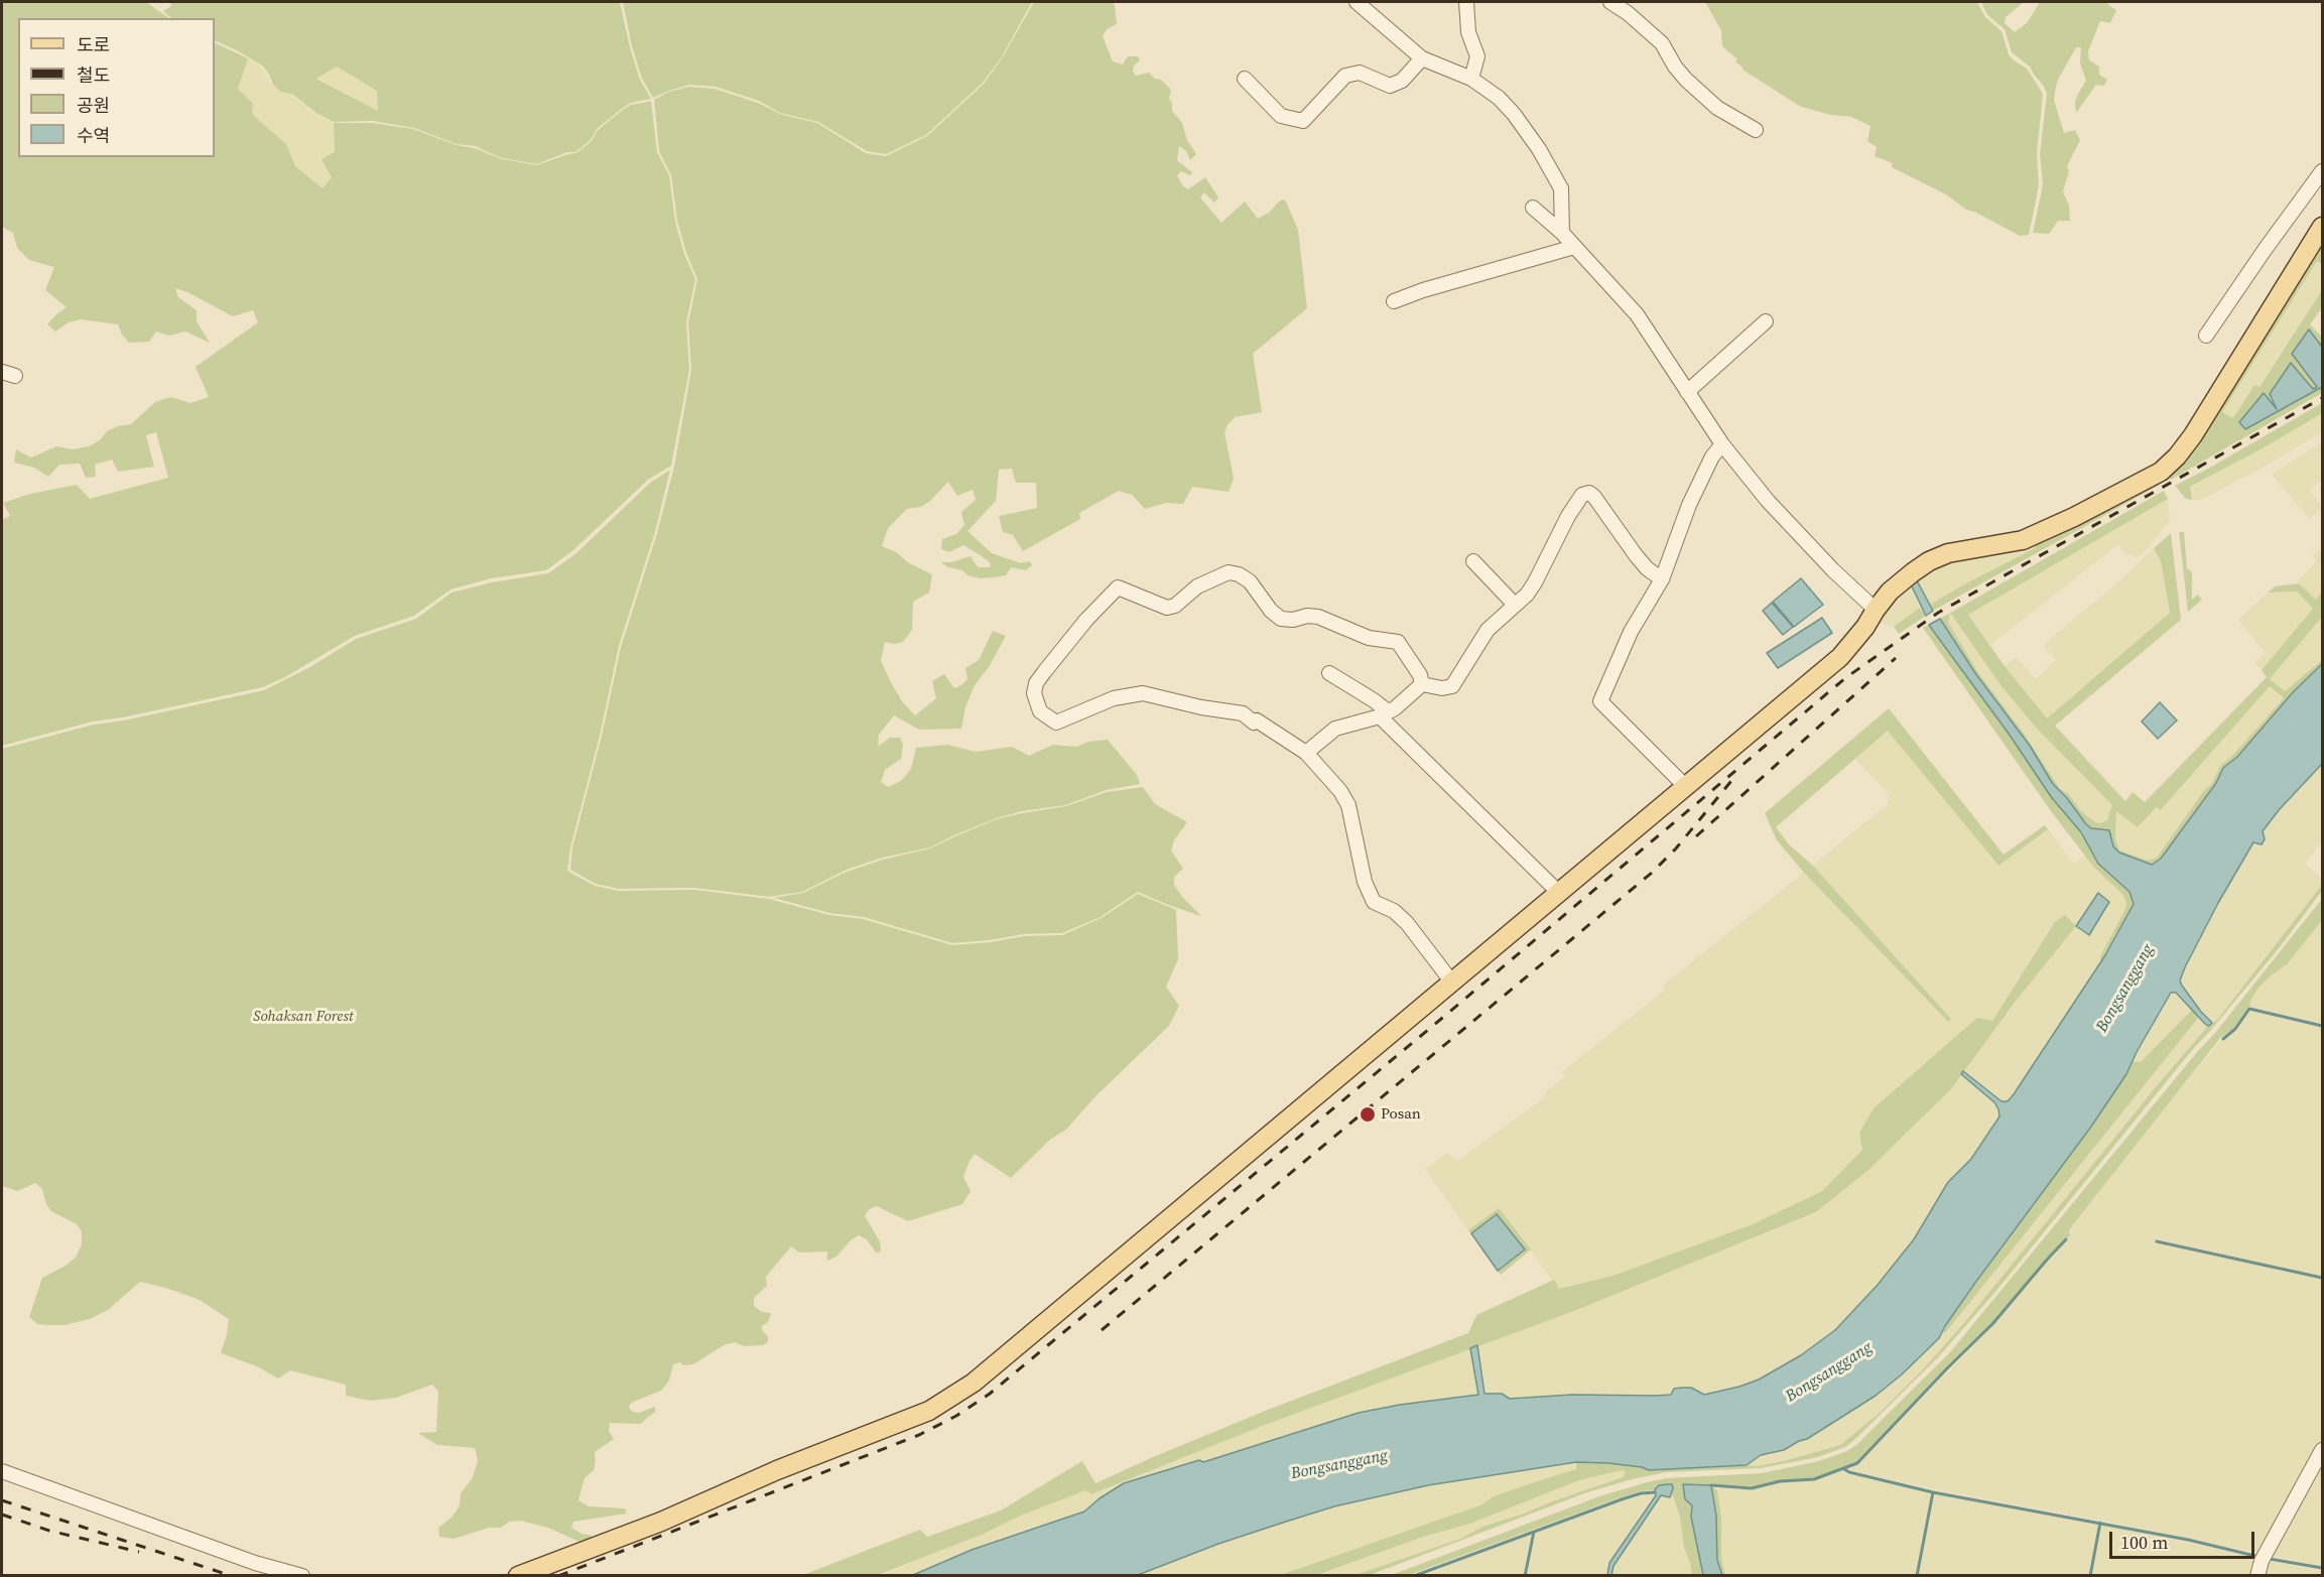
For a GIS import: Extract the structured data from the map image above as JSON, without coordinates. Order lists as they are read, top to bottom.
{
  "water": ["Bongsanggang"],
  "parks": ["Sohaksan Forest"],
  "places": ["Posan"],
  "legend": [
    "도로",
    "철도",
    "공원",
    "수역"
  ],
  "scale_bar": "100 m"
}
